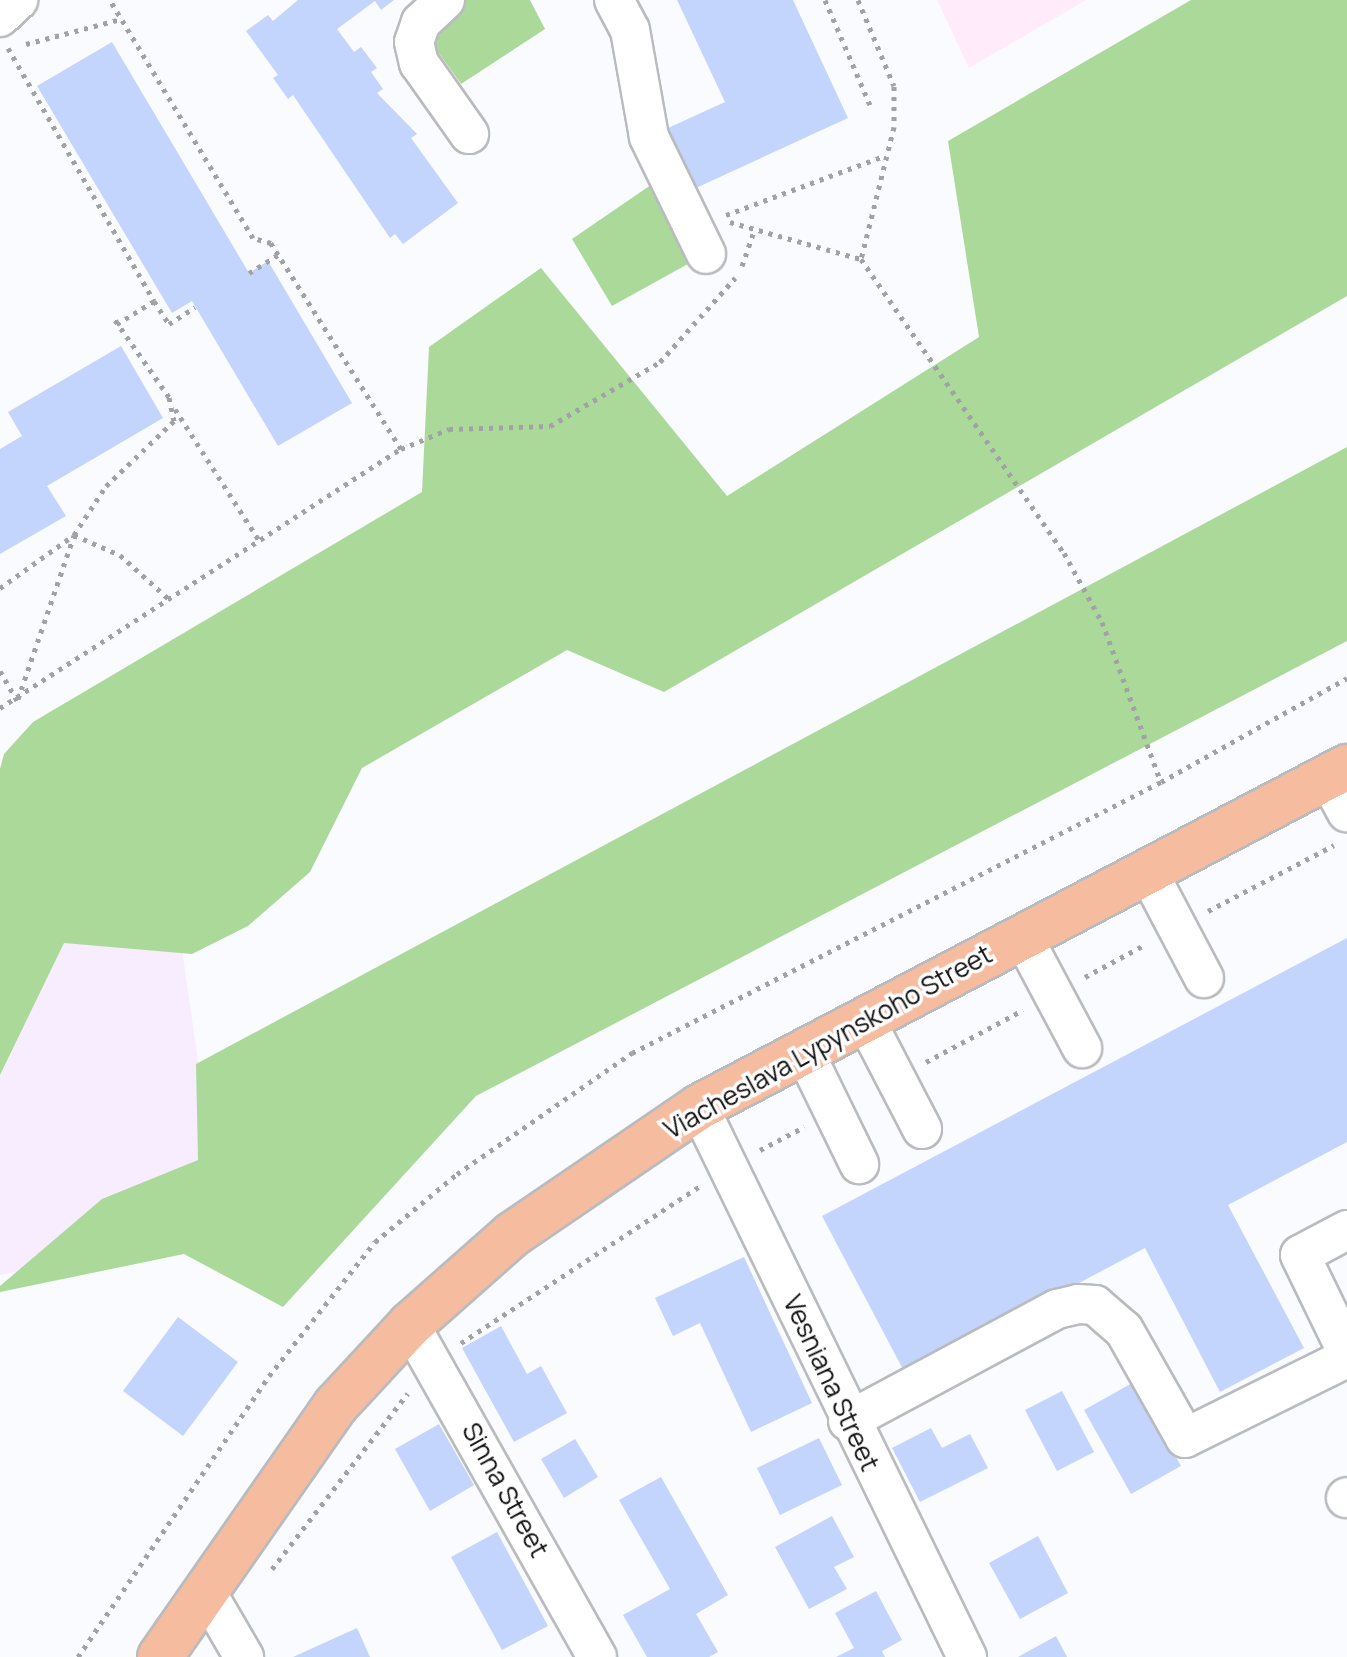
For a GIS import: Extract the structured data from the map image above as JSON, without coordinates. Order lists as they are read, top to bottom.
{
  "streets": {
    "main road": ["Viacheslava Lypynskoho Street"],
    "street": ["Vesniana Street", "Sinna Street"]
  },
  "crossings": [
    ["Viacheslava Lypynskoho Street", "Vesniana Street"],
    ["Viacheslava Lypynskoho Street", "Sinna Street"]
  ]
}
